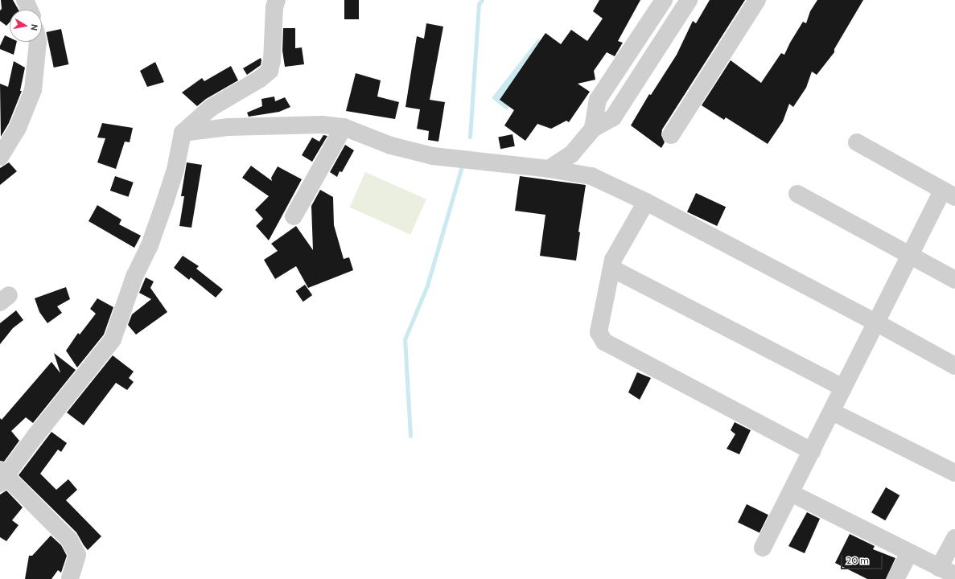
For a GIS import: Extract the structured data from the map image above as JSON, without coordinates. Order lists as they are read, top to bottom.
{
  "scale_bar": "20 m",
  "north": "right"
}
